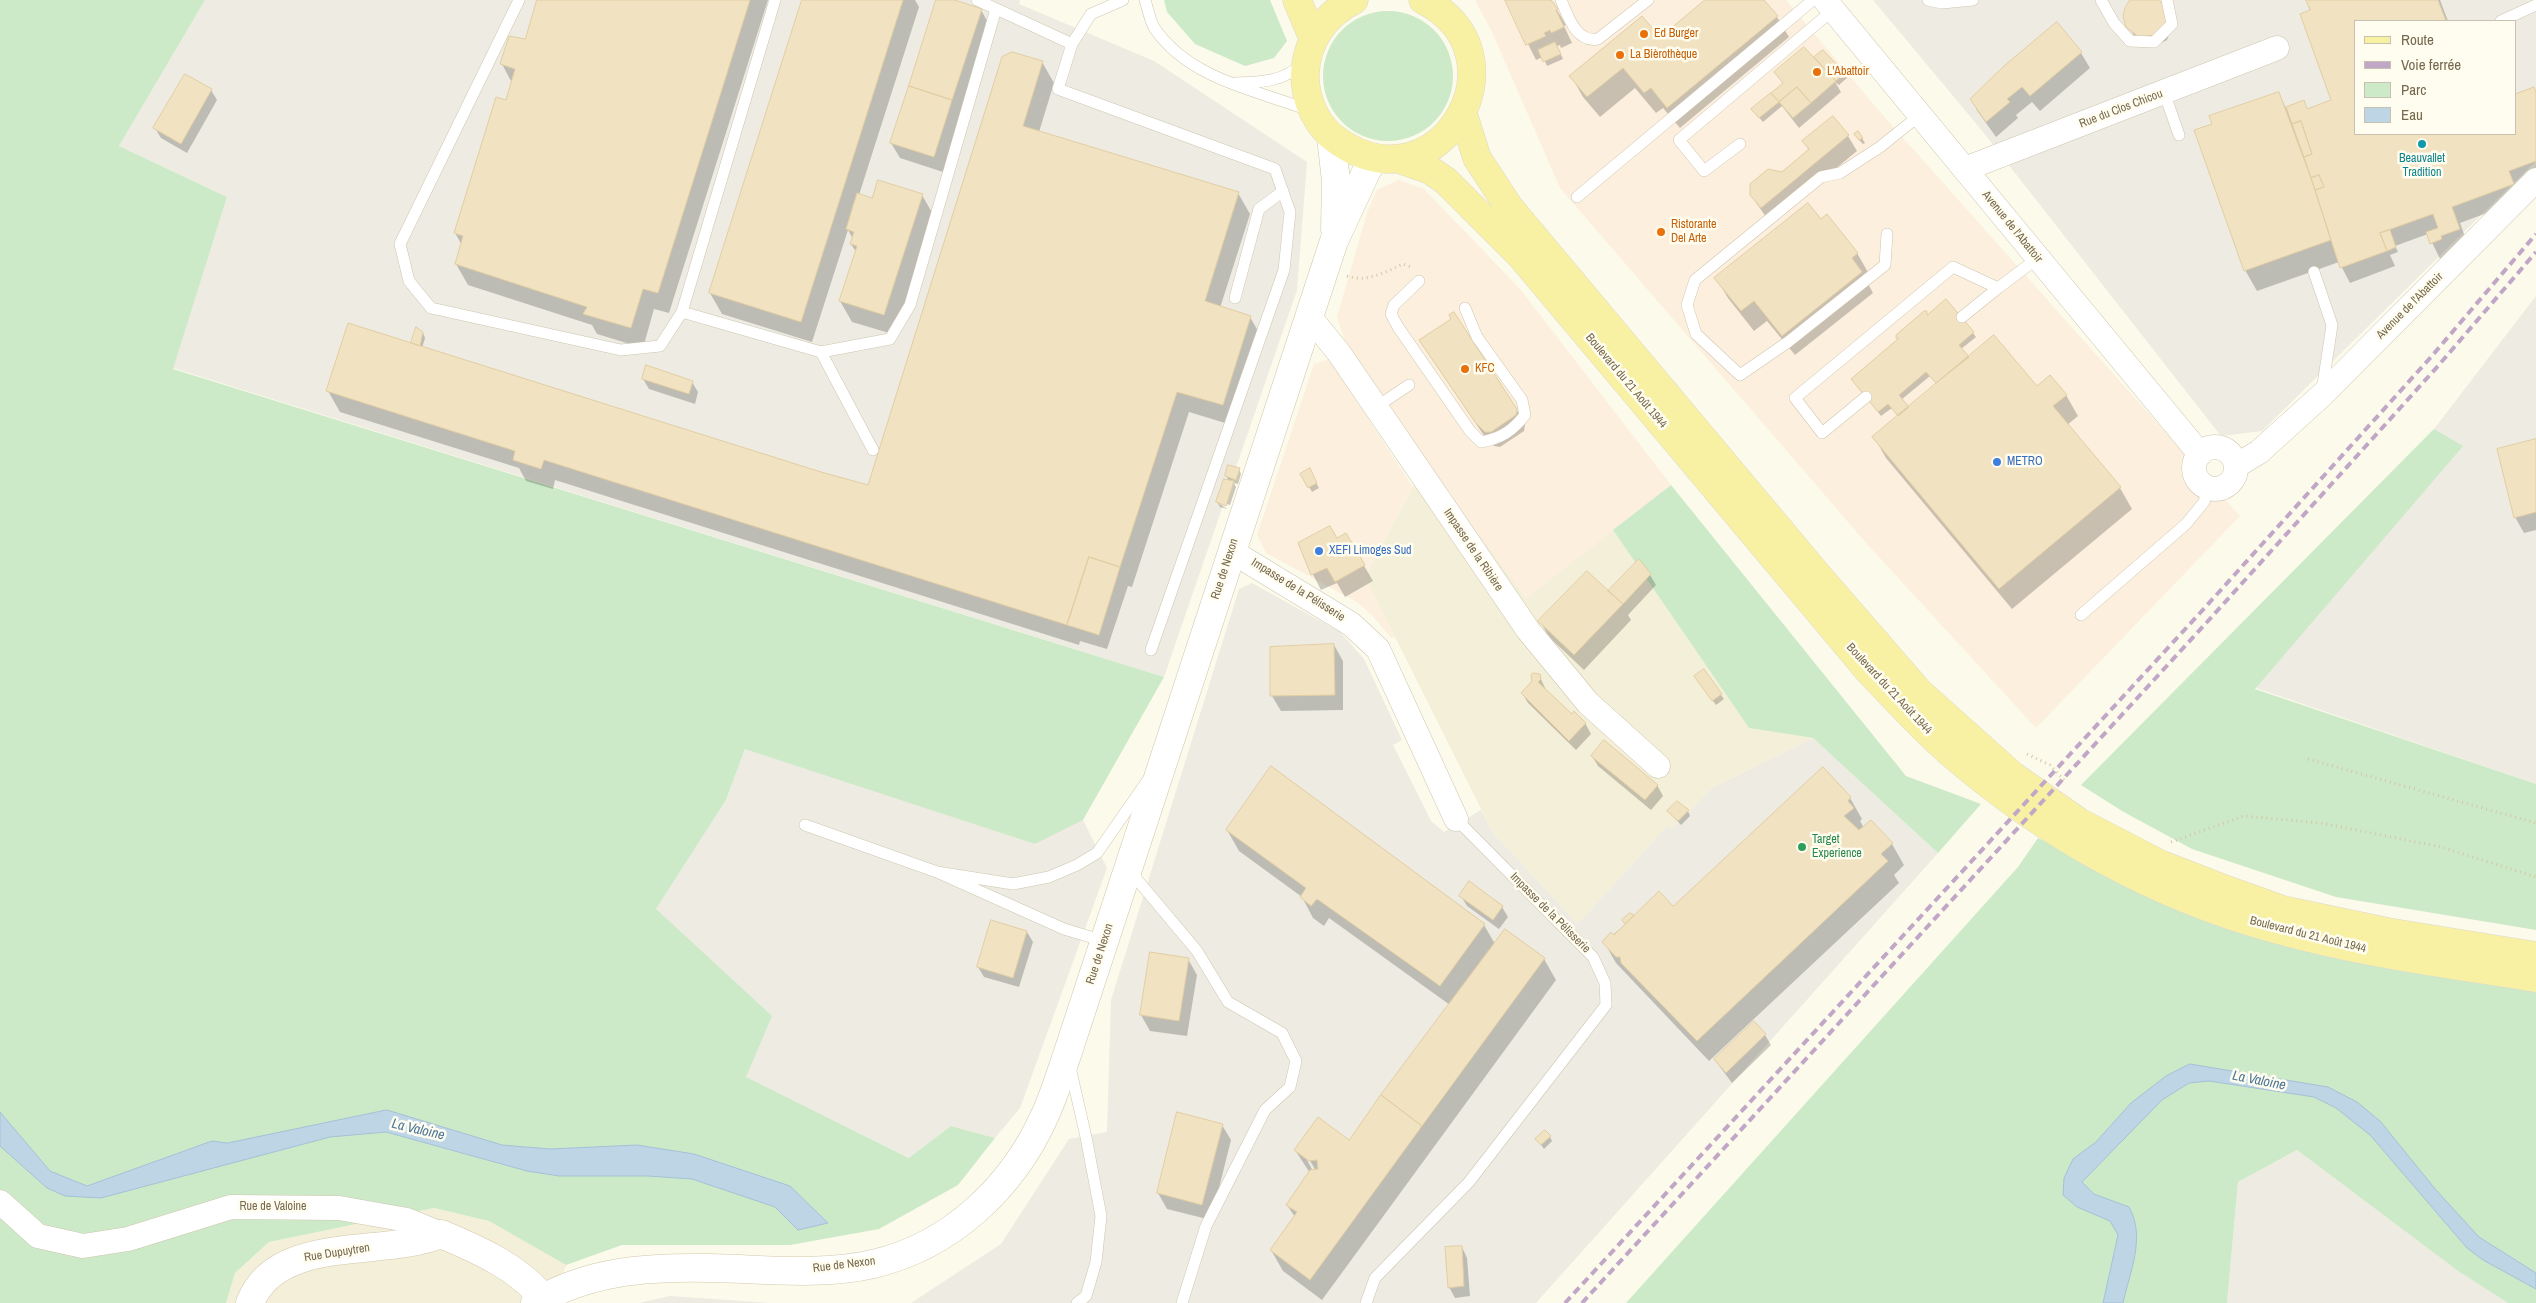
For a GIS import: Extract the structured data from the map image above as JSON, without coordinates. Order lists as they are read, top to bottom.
{
  "streets": {
    "main road": [
      "Boulevard du 21 Août 1944",
      "Rue de Nexon",
      "Rue de Valoine",
      "Rue Dupuytren"
    ],
    "street": [
      "Rue du Clos Chicou",
      "Avenue de l'Abattoir",
      "Impasse de la Ribière",
      "Impasse de la Pélisserie"
    ]
  },
  "crossings": [
    ["Rue du Clos Chicou", "Avenue de l'Abattoir"],
    ["Boulevard du 21 Août 1944", "Rue de Nexon"],
    ["Impasse de la Ribière", "Rue de Nexon"],
    ["Rue de Nexon", "Impasse de la Pélisserie"],
    ["Rue de Nexon", "Rue de Valoine"],
    ["Rue de Valoine", "Rue Dupuytren"]
  ],
  "water": ["La Valoine"],
  "places": [
    "Ed Burger",
    "La Bièrothèque",
    "L'Abattoir",
    "Beauvallet Tradition",
    "Ristorante Del Arte",
    "KFC",
    "METRO",
    "XEFI Limoges Sud",
    "Target Experience"
  ],
  "legend": [
    "Route",
    "Voie ferrée",
    "Parc",
    "Eau"
  ]
}
